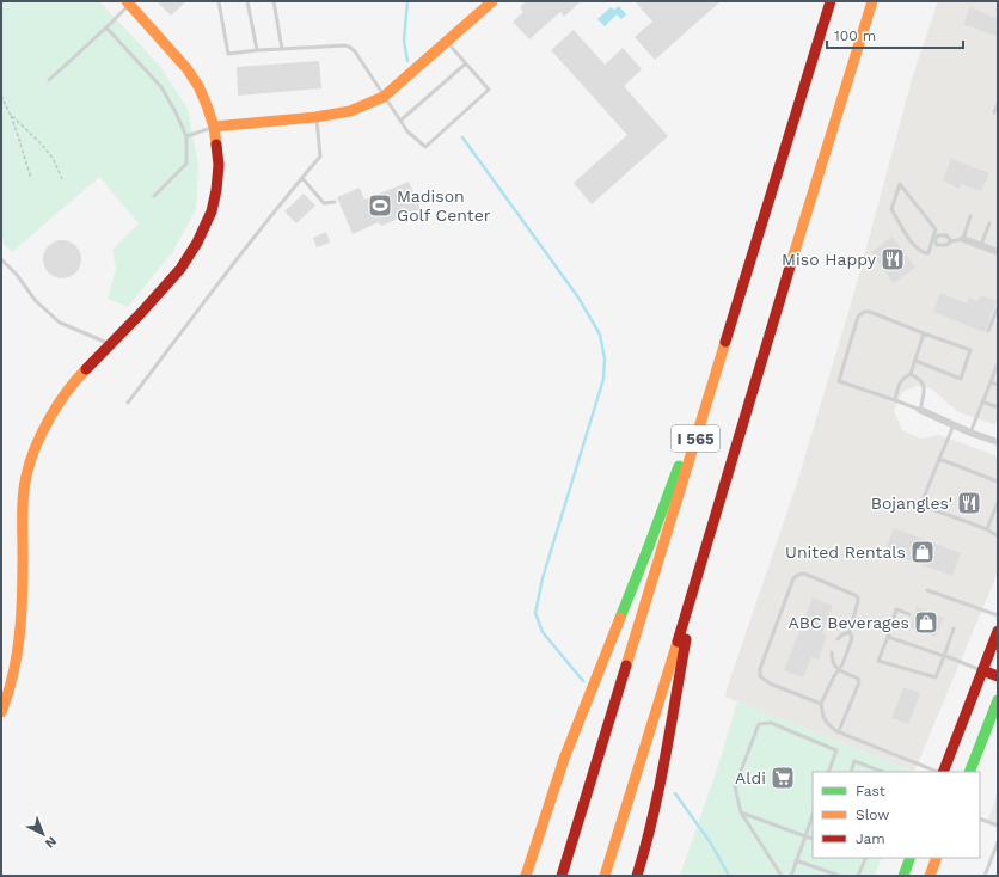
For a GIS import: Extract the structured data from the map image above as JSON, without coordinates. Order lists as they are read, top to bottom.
{
  "streets": {
    "main road": ["I 565"]
  },
  "places": {
    "sports": ["Madison Golf Center"],
    "restaurant": ["Miso Happy", "Bojangles'"],
    "shop": ["United Rentals", "ABC Beverages"],
    "supermarket": ["Aldi"]
  },
  "legend": ["Fast", "Slow", "Jam"],
  "scale_bar": "100 m",
  "north": "bottom right"
}
